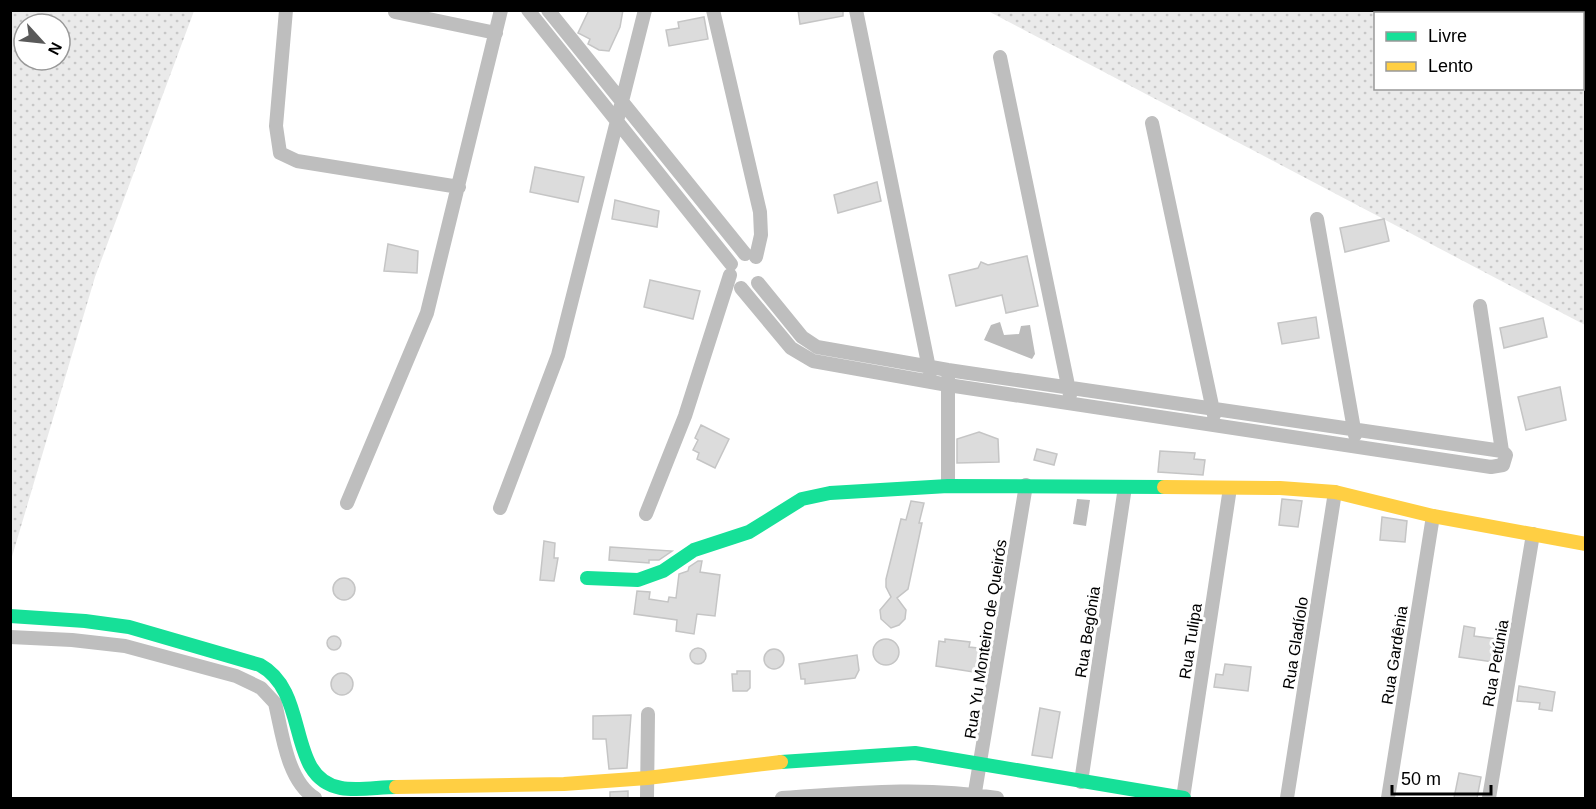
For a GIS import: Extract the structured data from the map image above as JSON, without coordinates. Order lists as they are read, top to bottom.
{
  "streets": {
    "street": [
      "Rua Begônia",
      "Rua Yu Monteiro de Queirós",
      "Rua Tulipa",
      "Rua Gladíolo",
      "Rua Gardênia",
      "Rua Petúnia"
    ]
  },
  "legend": ["Livre", "Lento"],
  "scale_bar": "50 m",
  "north": "bottom right"
}
